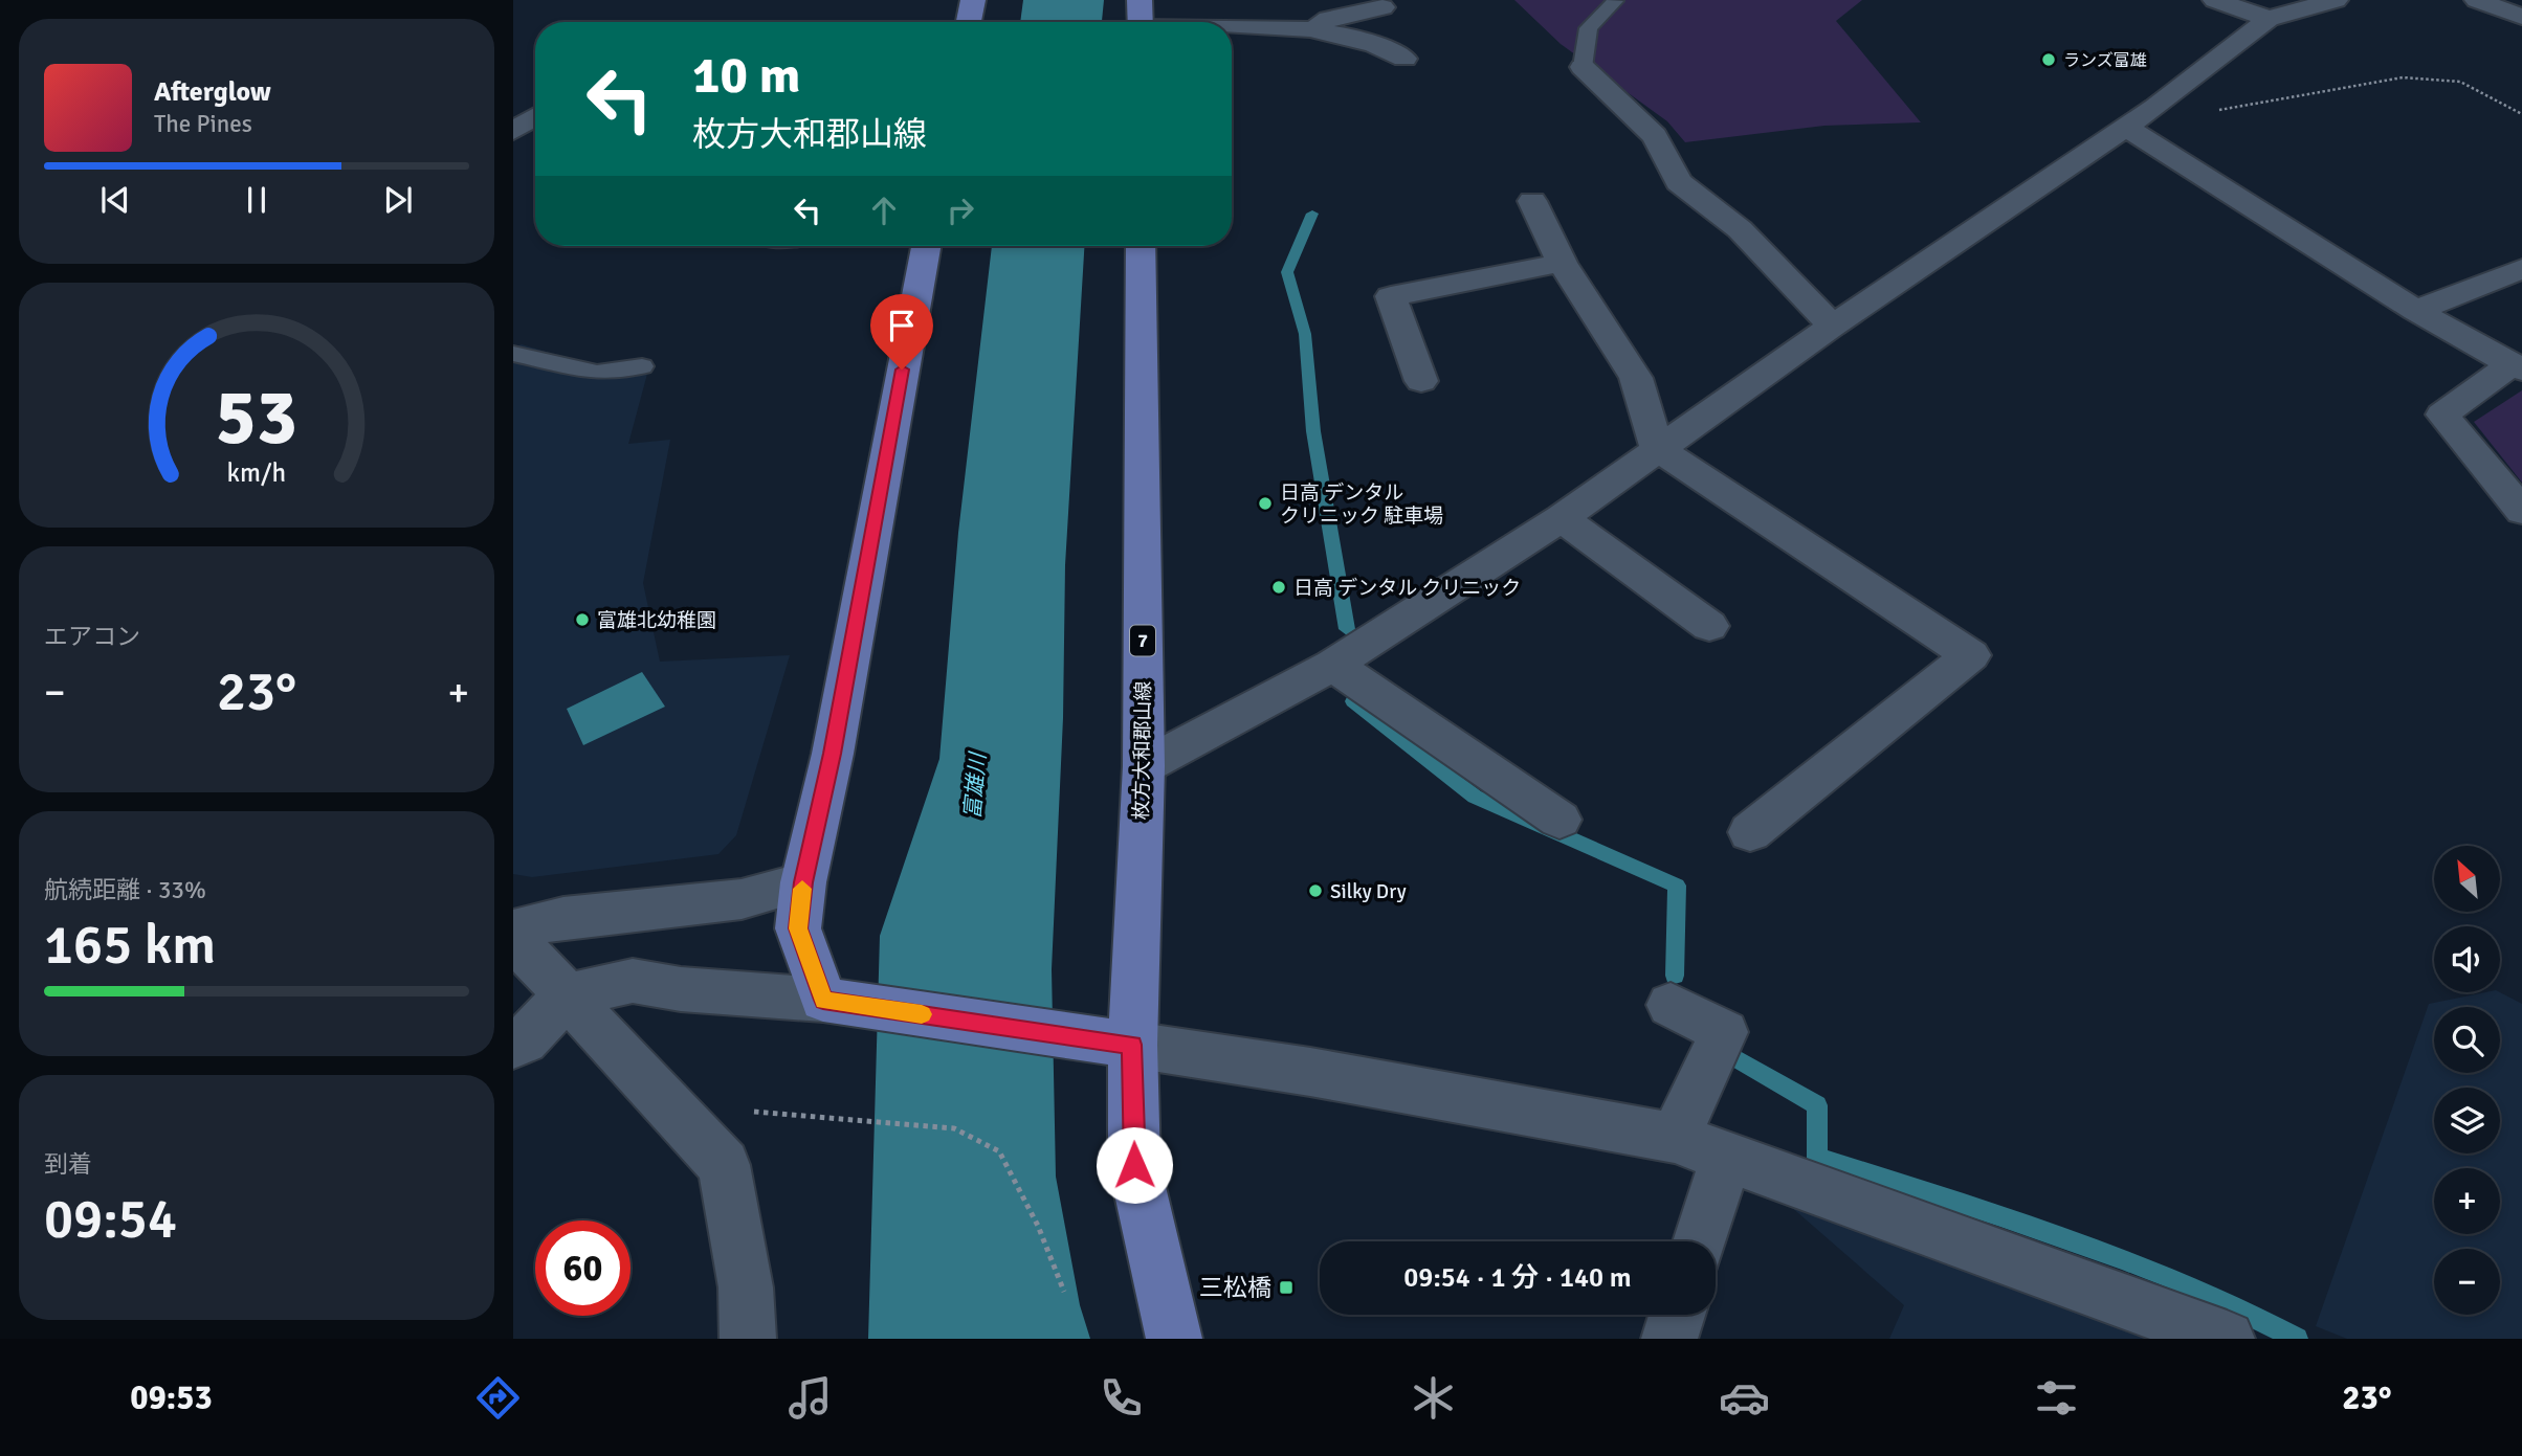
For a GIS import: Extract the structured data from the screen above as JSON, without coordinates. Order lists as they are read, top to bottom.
{
  "streets": {
    "main road": ["7", "枚方大和郡山線"]
  },
  "water": ["富雄川"],
  "places": {
    "other": [
      "ランズ富雄",
      "日高 デンタル クリニック 駐車場",
      "日高 デンタル クリニック",
      "富雄北幼稚園",
      "Silky Dry"
    ],
    "transit": ["三松橋"]
  },
  "north": "top left",
  "page": {
    "turn": ["10 m", "枚方大和郡山線"],
    "song": ["Afterglow", "The Pines"],
    "tile": [
      "エアコン",
      ["航続距離 · 33%", "165 km"],
      ["到着", "09:54"]
    ],
    "heat": ["−", "23°", "+"],
    "map_buttons": ["+", "−"],
    "limit": "60",
    "trip": "09:54 · 1 分 · 140 m",
    "tabs": ["09:53", "23°"],
    "gauge": ["53", "km/h"]
  }
}
